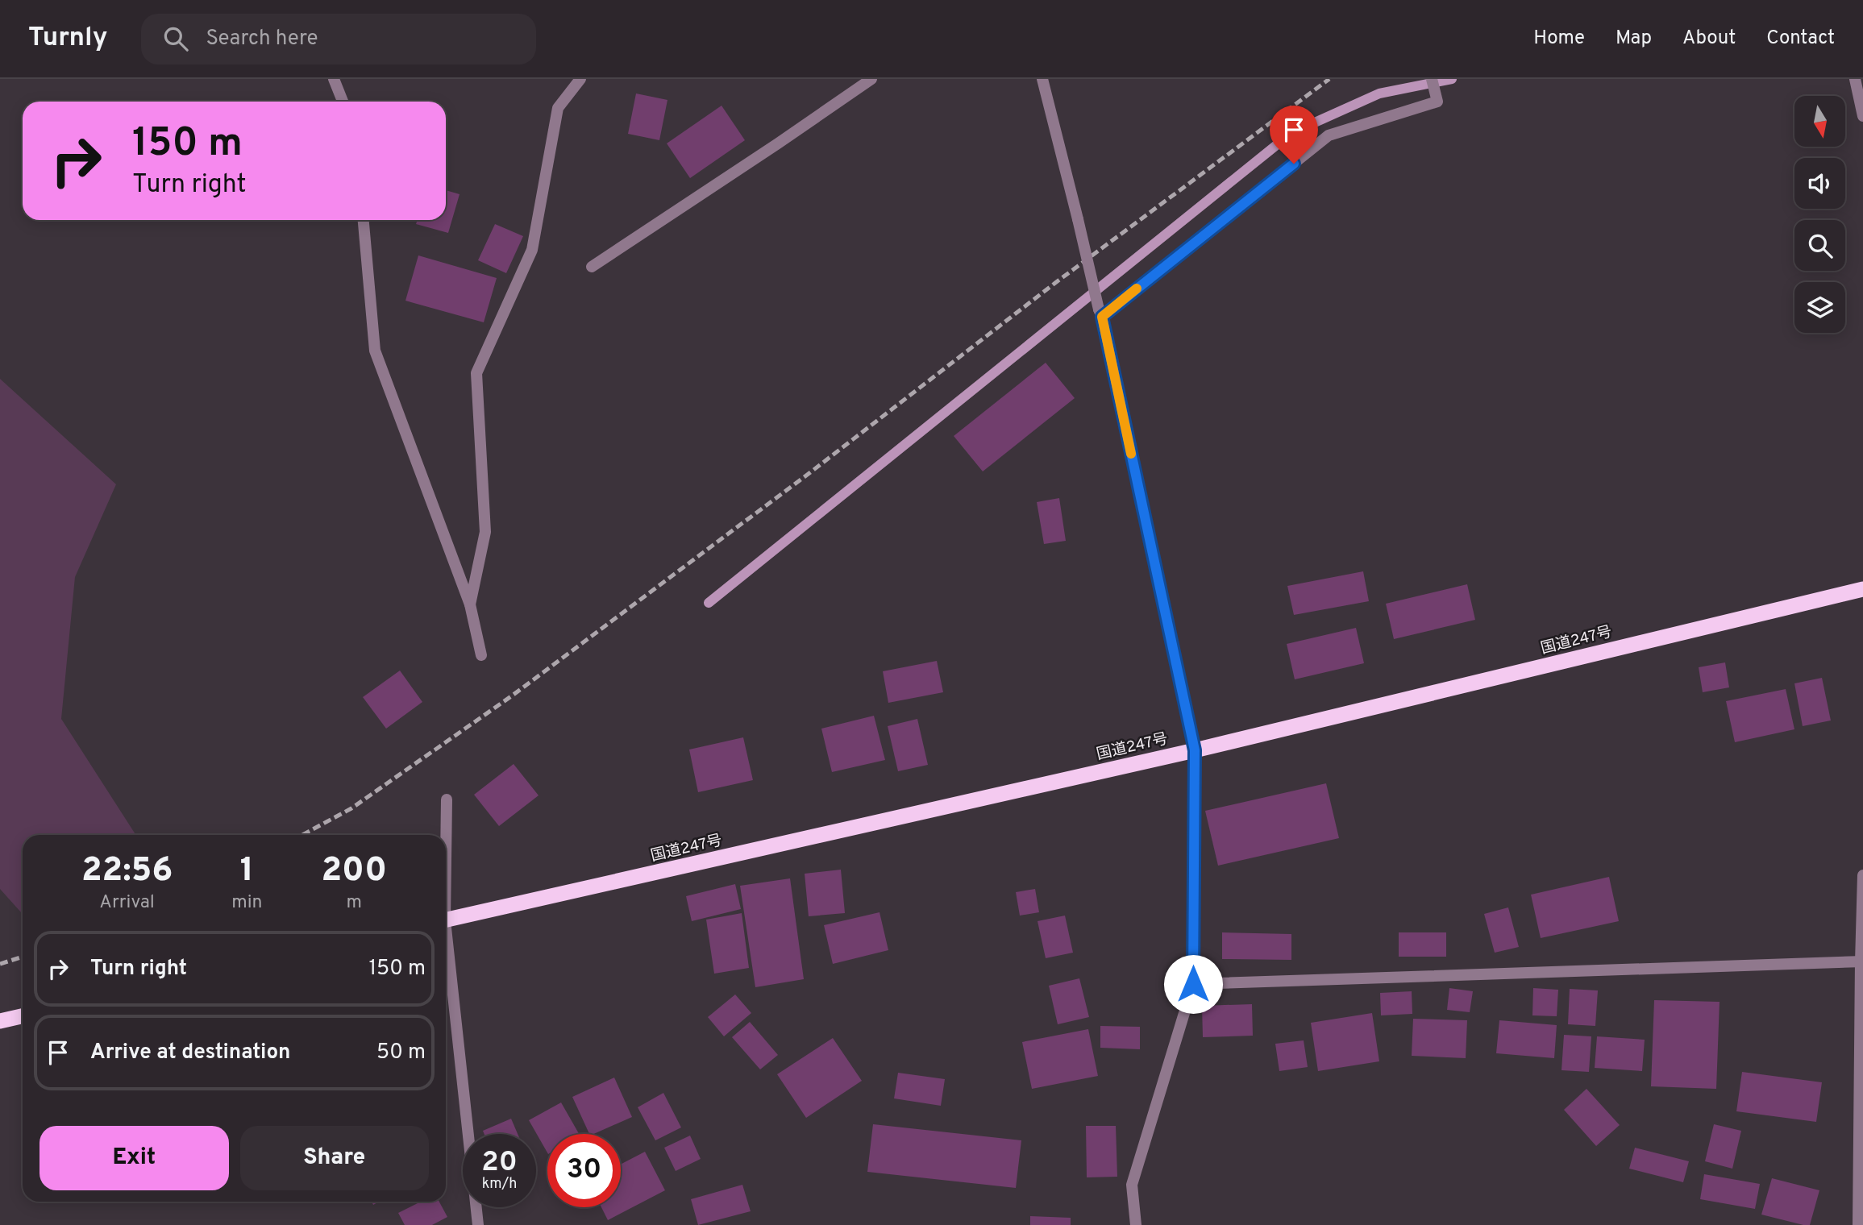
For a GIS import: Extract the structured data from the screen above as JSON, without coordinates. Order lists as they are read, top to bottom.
{
  "streets": {
    "highway": ["国道247号"]
  },
  "north": "bottom",
  "page": {
    "header": "Turnly",
    "search": "Search here",
    "nav": [
      "Home",
      "Map",
      "About",
      "Contact"
    ],
    "turn": ["150 m", "Turn right"],
    "eta": [
      "22:56",
      "Arrival",
      "1",
      "min",
      "200",
      "m"
    ],
    "list": [
      {
        "name": "Turn right",
        "value": "150 m"
      },
      {
        "name": "Arrive at destination",
        "value": "50 m"
      }
    ],
    "buttons": ["Exit", "Share"],
    "speed": "20 km/h",
    "limit": "30"
  }
}
